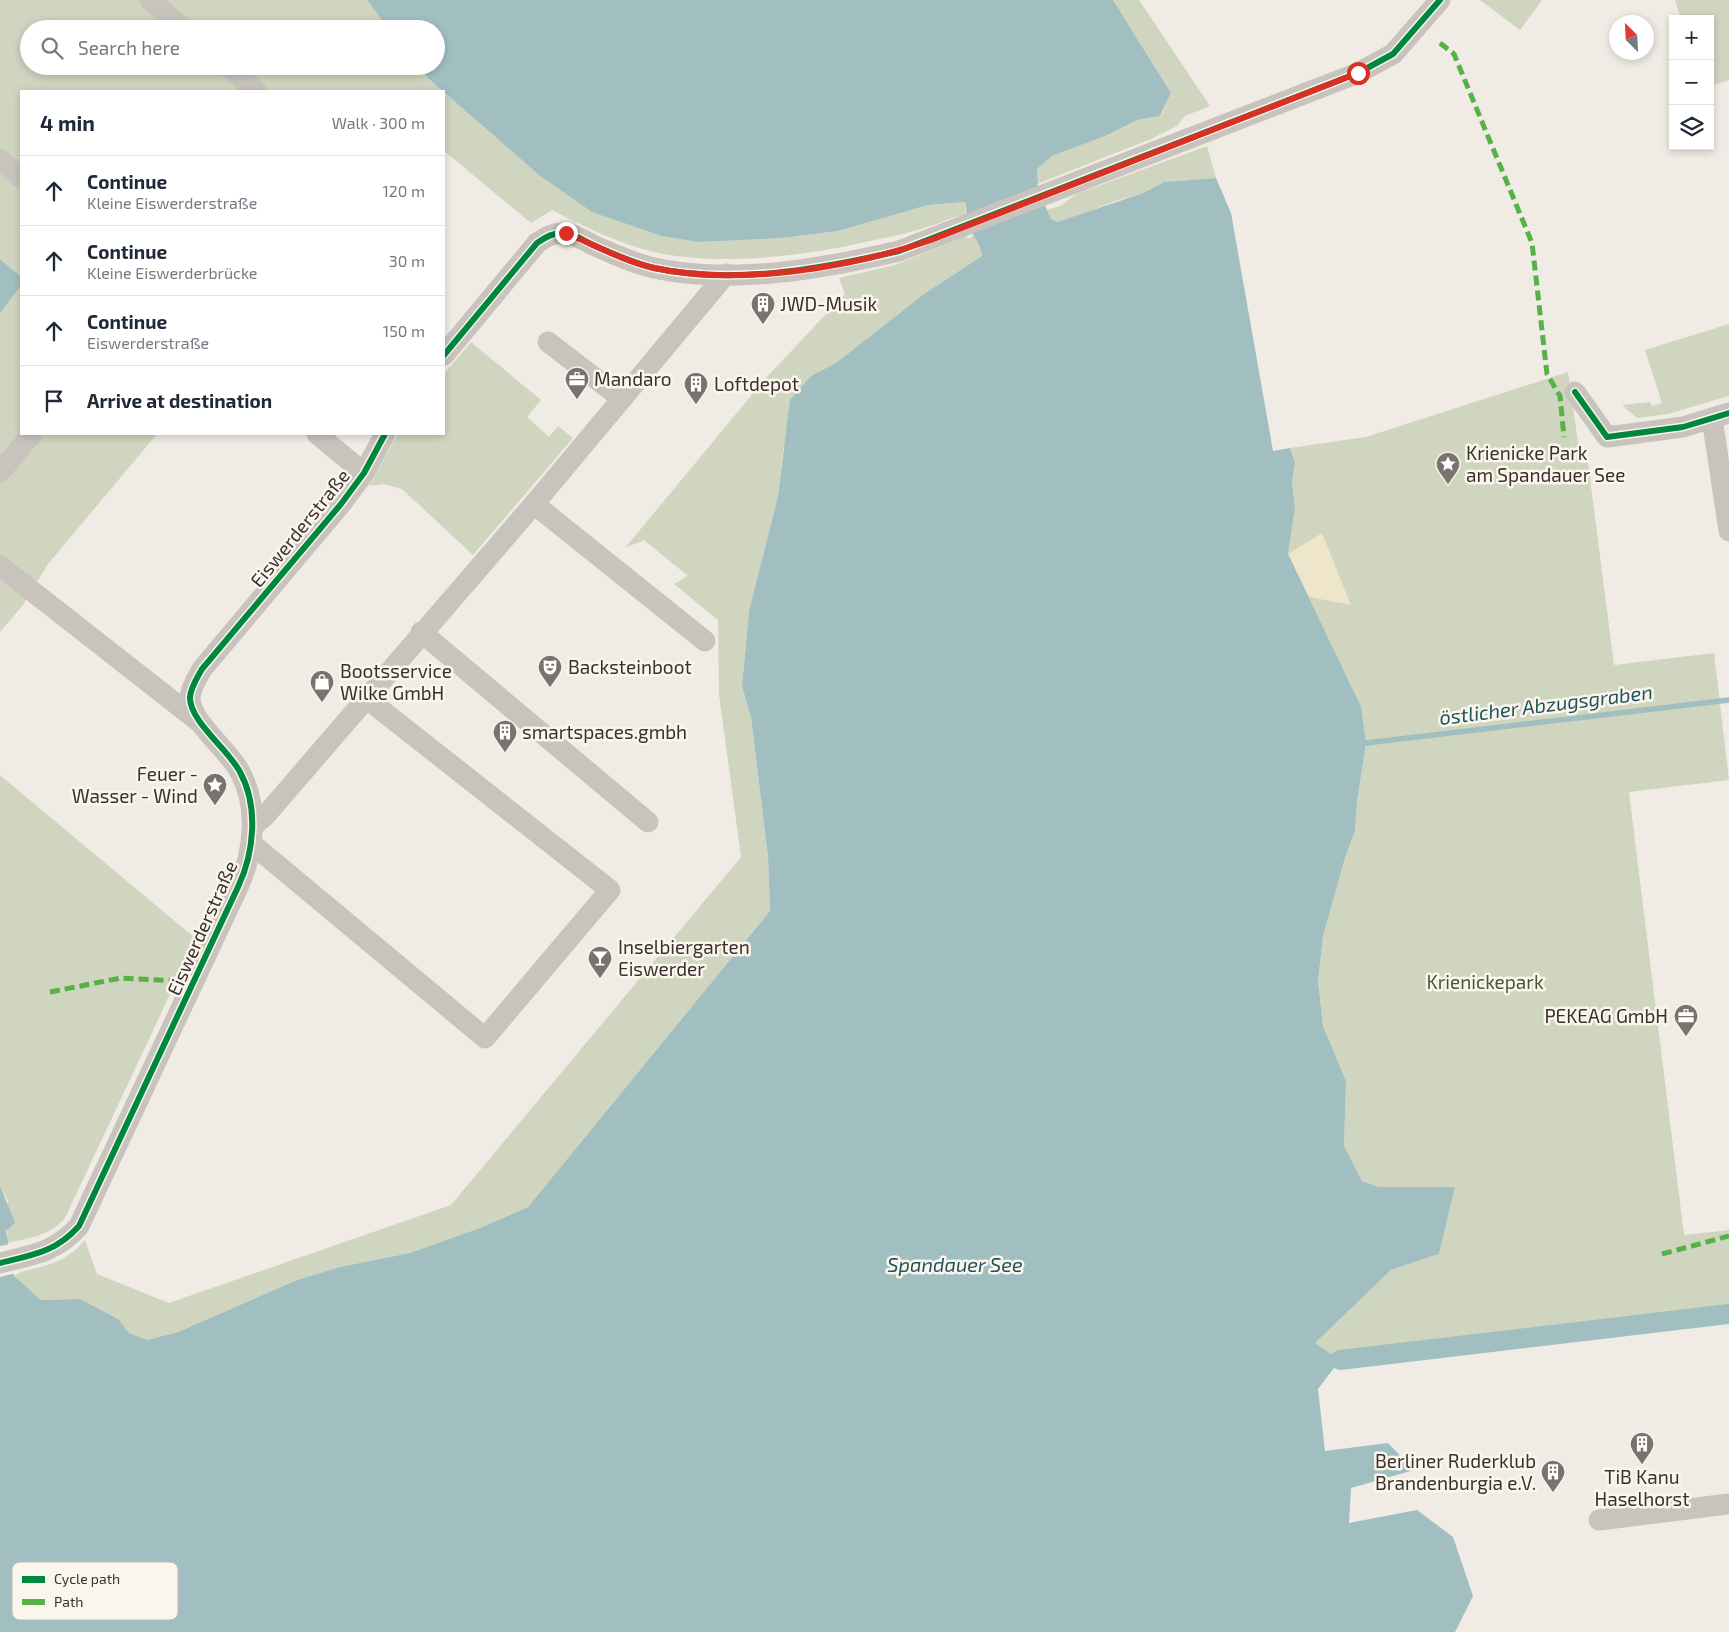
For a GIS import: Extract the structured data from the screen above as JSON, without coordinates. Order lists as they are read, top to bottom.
{
  "streets": {
    "street": ["Eiswerderstraße"]
  },
  "water": ["östlicher Abzugsgraben", "Spandauer See"],
  "parks": ["Krienickepark"],
  "places": {
    "building": [
      "JWD-Musik",
      "Loftdepot",
      "smartspaces.gmbh",
      "TiB Kanu Haselhorst",
      "Berliner Ruderklub Brandenburgia e.V."
    ],
    "office": ["Mandaro", "PEKEAG GmbH"],
    "place": ["Krienicke Park am Spandauer See", "Feuer - Wasser - Wind"],
    "theatre": ["Backsteinboot"],
    "shop": ["Bootsservice Wilke GmbH"],
    "bar": ["Inselbiergarten Eiswerder"]
  },
  "legend": ["Cycle path", "Path"],
  "north": "top left",
  "page": {
    "map_buttons": ["+", "−"],
    "search": "Search here",
    "heading": ["4 min", "Walk · 300 m"],
    "list": [
      ["Continue", "Kleine Eiswerderstraße", "120 m"],
      ["Continue", "Kleine Eiswerderbrücke", "30 m"],
      ["Continue", "Eiswerderstraße", "150 m"],
      "Arrive at destination"
    ]
  }
}
